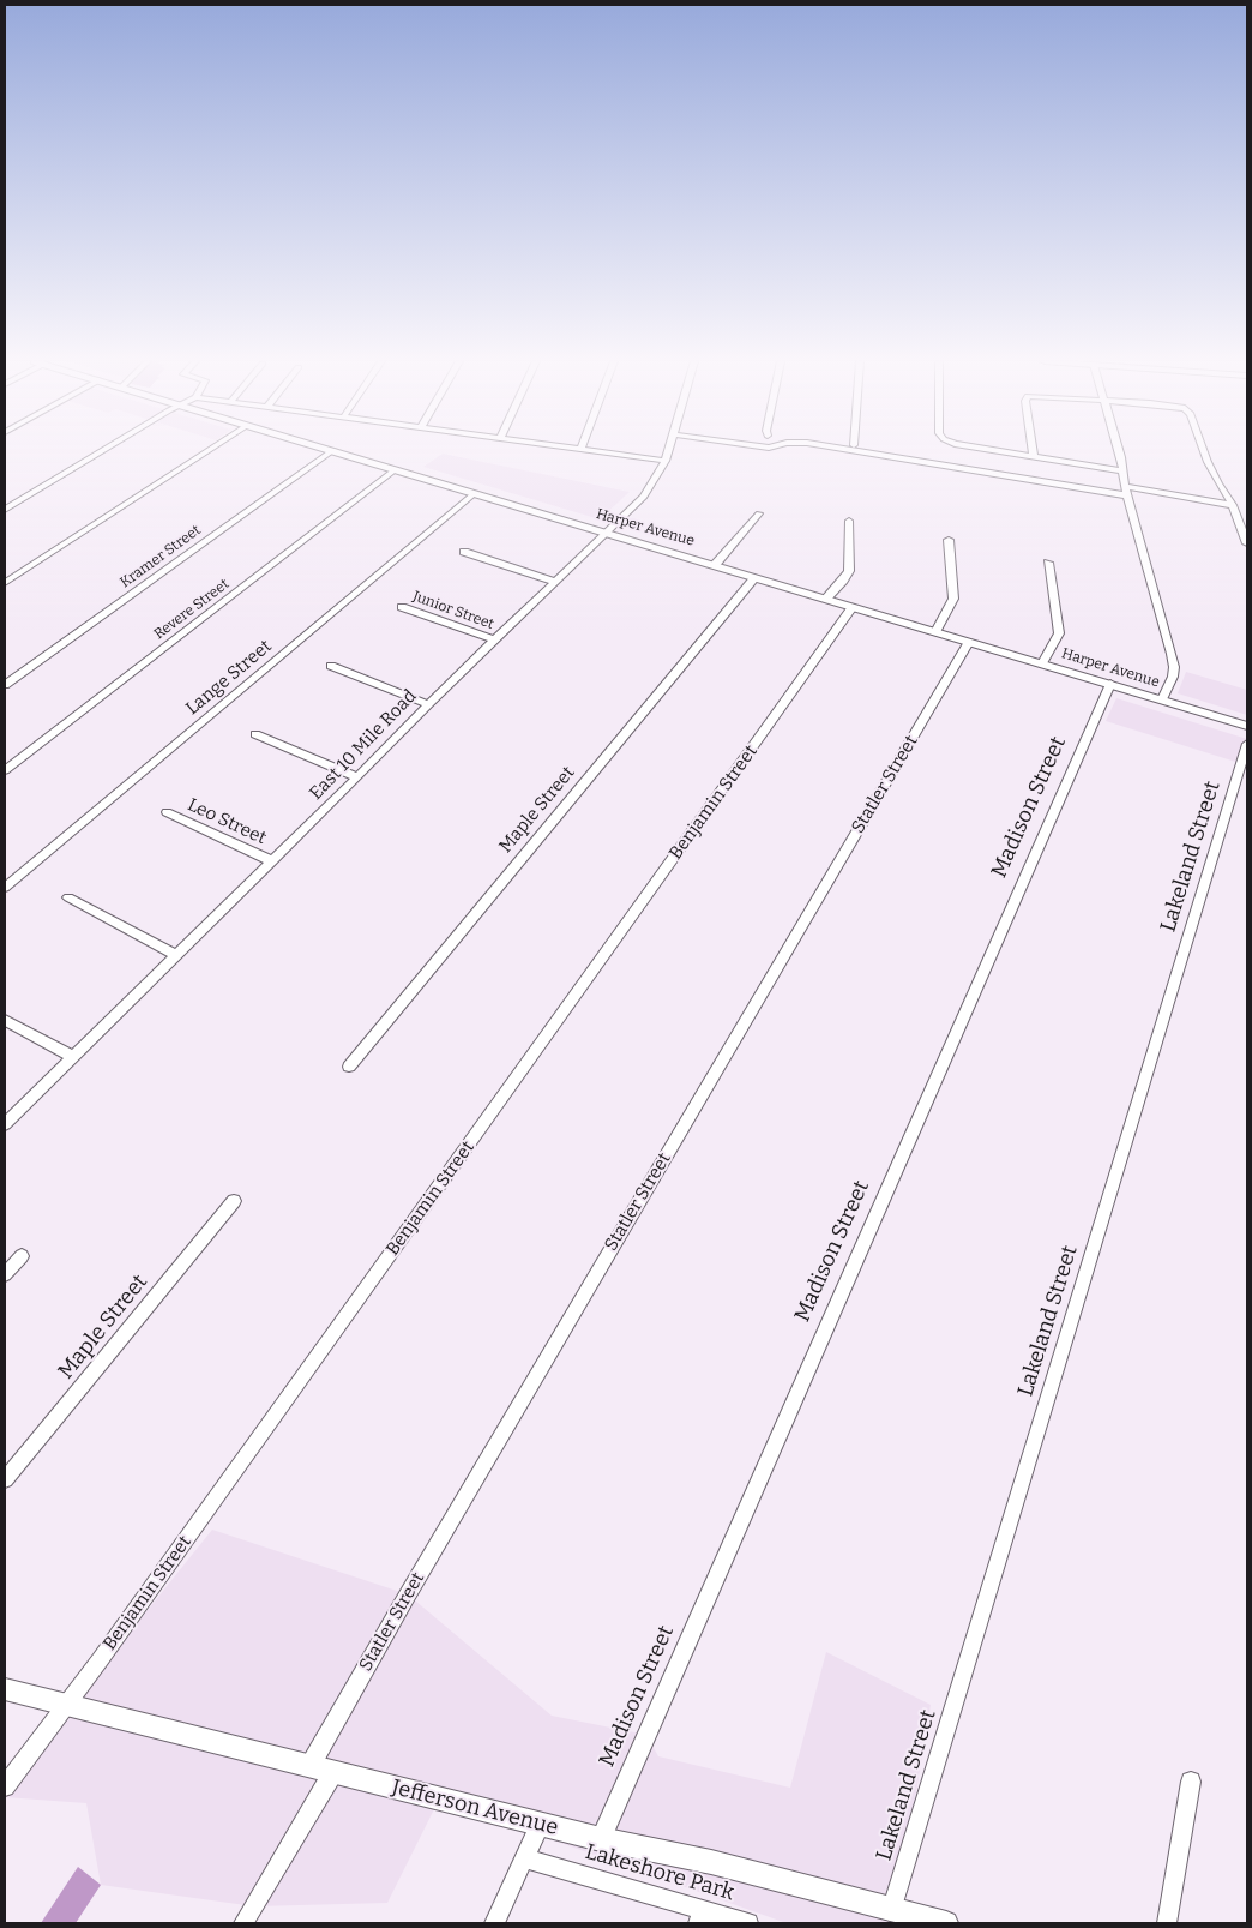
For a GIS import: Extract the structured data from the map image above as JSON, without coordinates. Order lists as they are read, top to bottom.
{
  "streets": {
    "main road": ["Harper Avenue", "Jefferson Avenue"],
    "street": [
      "Kramer Street",
      "Revere Street",
      "Junior Street",
      "Lange Street",
      "East 10 Mile Road",
      "Statler Street",
      "Benjamin Street",
      "Madison Street",
      "Maple Street",
      "Leo Street",
      "Lakeland Street",
      "Lakeshore Park"
    ]
  },
  "crossings": [
    ["Harper Avenue", "Kramer Street"],
    ["Harper Avenue", "Revere Street"],
    ["Harper Avenue", "Lange Street"],
    ["Harper Avenue", "East 10 Mile Road"],
    ["Harper Avenue", "Statler Street"],
    ["Harper Avenue", "Benjamin Street"],
    ["Harper Avenue", "Madison Street"],
    ["Harper Avenue", "Maple Street"],
    ["Junior Street", "East 10 Mile Road"],
    ["East 10 Mile Road", "Leo Street"],
    ["Statler Street", "Jefferson Avenue"],
    ["Benjamin Street", "Jefferson Avenue"],
    ["Madison Street", "Jefferson Avenue"],
    ["Lakeland Street", "Jefferson Avenue"]
  ]
}
